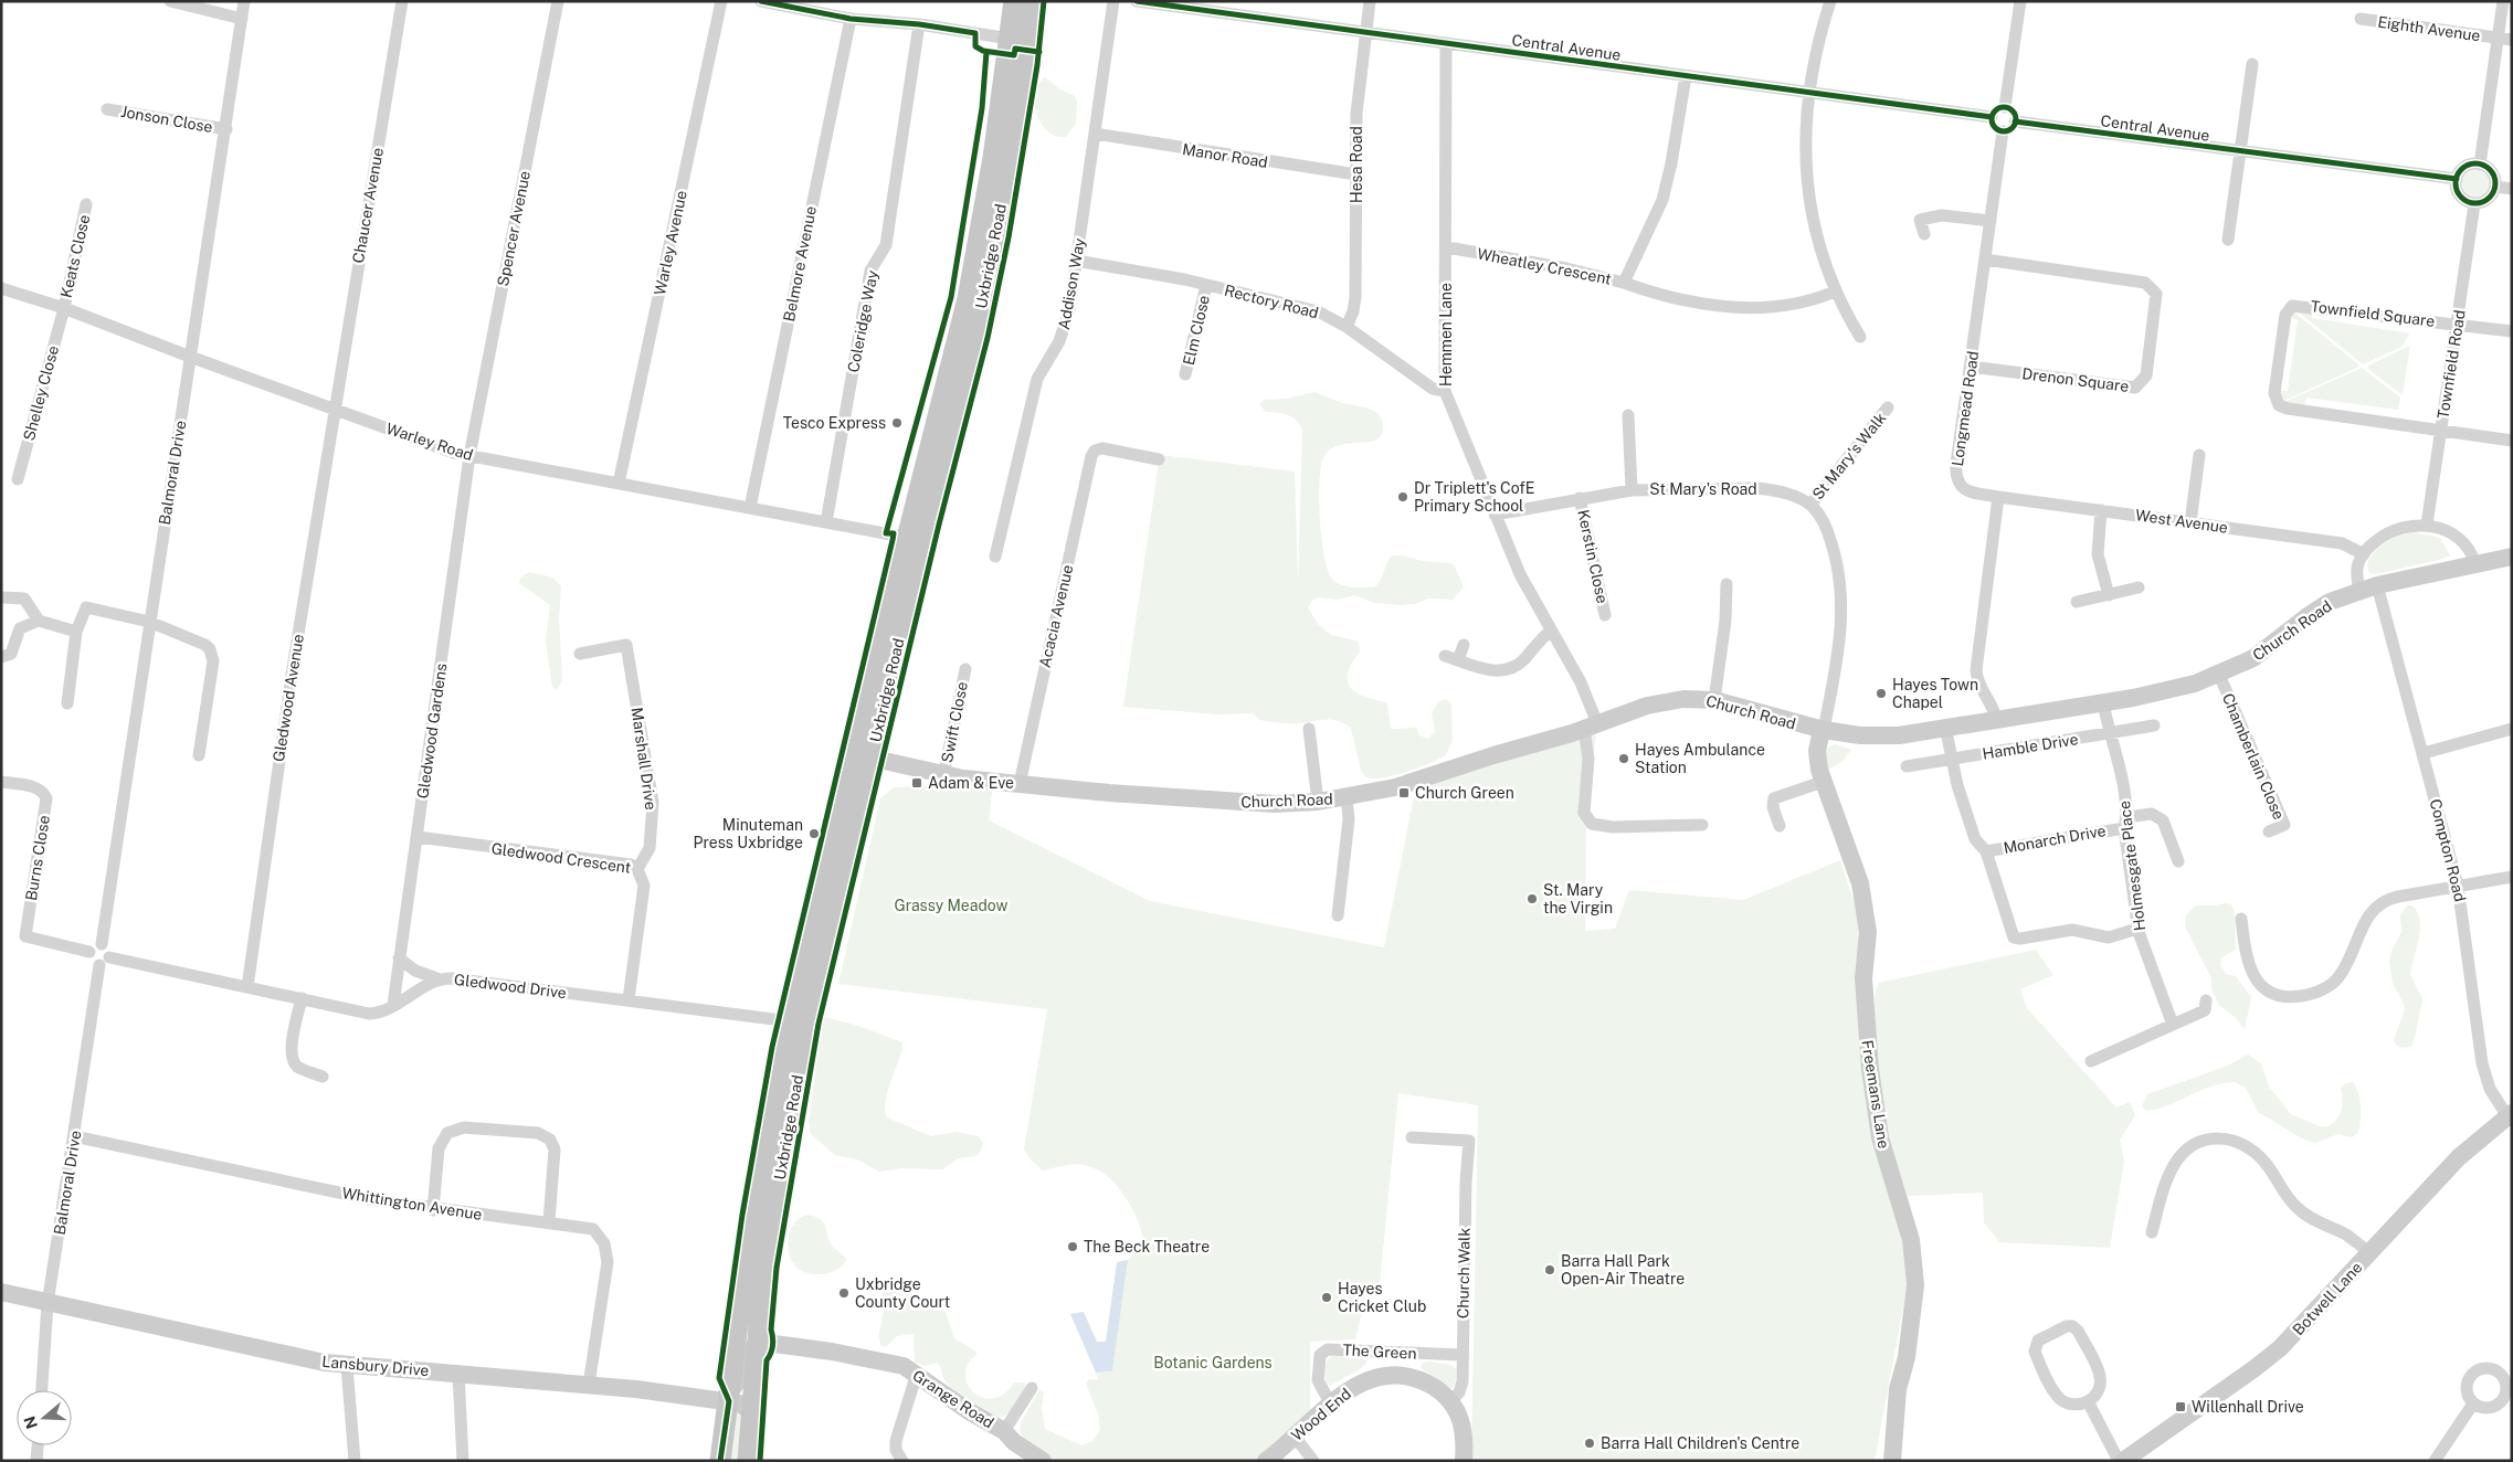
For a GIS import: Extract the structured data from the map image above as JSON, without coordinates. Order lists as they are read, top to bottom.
{
  "streets": {
    "main road": ["Uxbridge Road"],
    "street": [
      "Eighth Avenue",
      "Central Avenue",
      "Jonson Close",
      "Manor Road",
      "Hesa Road",
      "Chaucer Avenue",
      "Spencer Avenue",
      "Warley Avenue",
      "Keats Close",
      "Belmore Avenue",
      "Wheatley Crescent",
      "Addison Way",
      "Rectory Road",
      "Townfield Square",
      "Coleridge Way",
      "Elm Close",
      "Hemmen Lane",
      "Townfield Road",
      "Drenon Square",
      "Shelley Close",
      "Longmead Road",
      "Warley Road",
      "St Mary's Walk",
      "Balmoral Drive",
      "St Mary's Road",
      "West Avenue",
      "Kerstin Close",
      "Acacia Avenue",
      "Church Road",
      "Gledwood Avenue",
      "Swift Close",
      "Gledwood Gardens",
      "Hamble Drive",
      "Chamberlain Close",
      "Marshall Drive",
      "Monarch Drive",
      "Compton Road",
      "Burns Close",
      "Gledwood Crescent",
      "Holmesgate Place",
      "Gledwood Drive",
      "Freemans Lane",
      "Whittington Avenue",
      "Church Walk",
      "Botwell Lane",
      "The Green",
      "Lansbury Drive",
      "Grange Road",
      "Wood End"
    ]
  },
  "crossings": [
    ["Central Avenue", "Hesa Road"],
    ["Central Avenue", "Wheatley Crescent"],
    ["Central Avenue", "Hemmen Lane"],
    ["Central Avenue", "Townfield Road"],
    ["Central Avenue", "Longmead Road"],
    ["Jonson Close", "Balmoral Drive"],
    ["Manor Road", "Hesa Road"],
    ["Manor Road", "Addison Way"],
    ["Hesa Road", "Rectory Road"],
    ["Chaucer Avenue", "Warley Road"],
    ["Chaucer Avenue", "Gledwood Avenue"],
    ["Spencer Avenue", "Warley Road"],
    ["Spencer Avenue", "Gledwood Gardens"],
    ["Warley Avenue", "Warley Road"],
    ["Keats Close", "Shelley Close"],
    ["Keats Close", "Warley Road"],
    ["Uxbridge Road", "Warley Road"],
    ["Uxbridge Road", "Church Road"],
    ["Uxbridge Road", "Gledwood Drive"],
    ["Uxbridge Road", "Lansbury Drive"],
    ["Uxbridge Road", "Grange Road"],
    ["Belmore Avenue", "Warley Road"],
    ["Wheatley Crescent", "Hemmen Lane"],
    ["Addison Way", "Rectory Road"],
    ["Rectory Road", "Elm Close"],
    ["Rectory Road", "Hemmen Lane"],
    ["Townfield Square", "Townfield Road"],
    ["Coleridge Way", "Warley Road"],
    ["Hemmen Lane", "St Mary's Road"],
    ["Hemmen Lane", "Church Road"],
    ["Drenon Square", "Longmead Road"],
    ["Shelley Close", "Warley Road"],
    ["Longmead Road", "West Avenue"],
    ["Warley Road", "Balmoral Drive"],
    ["Warley Road", "Gledwood Avenue"],
    ["Warley Road", "Gledwood Gardens"],
    ["St Mary's Walk", "St Mary's Road"],
    ["Balmoral Drive", "Burns Close"],
    ["Balmoral Drive", "Gledwood Drive"],
    ["Balmoral Drive", "Whittington Avenue"],
    ["Balmoral Drive", "Lansbury Drive"],
    ["St Mary's Road", "Kerstin Close"],
    ["Acacia Avenue", "Church Road"],
    ["Church Road", "Swift Close"],
    ["Church Road", "Chamberlain Close"],
    ["Church Road", "Compton Road"],
    ["Church Road", "Holmesgate Place"],
    ["Church Road", "Freemans Lane"],
    ["Gledwood Avenue", "Gledwood Drive"],
    ["Gledwood Gardens", "Gledwood Crescent"],
    ["Gledwood Gardens", "Gledwood Drive"],
    ["Hamble Drive", "Holmesgate Place"],
    ["Marshall Drive", "Gledwood Crescent"],
    ["Monarch Drive", "Holmesgate Place"],
    ["Compton Road", "Botwell Lane"],
    ["Burns Close", "Gledwood Drive"],
    ["Gledwood Crescent", "Gledwood Drive"],
    ["Whittington Avenue", "Lansbury Drive"],
    ["Church Walk", "The Green"],
    ["Church Walk", "Wood End"],
    ["The Green", "Wood End"]
  ],
  "parks": ["Grassy Meadow", "Botanic Gardens"],
  "places": {
    "other": [
      "Tesco Express",
      "Dr Triplett's CofE Primary School",
      "Hayes Town Chapel",
      "Hayes Ambulance Station",
      "Minuteman Press Uxbridge",
      "St. Mary the Virgin",
      "The Beck Theatre",
      "Barra Hall Park Open-Air Theatre",
      "Uxbridge County Court",
      "Hayes Cricket Club",
      "Barra Hall Children's Centre"
    ],
    "transit": ["Adam & Eve", "Church Green", "Willenhall Drive"]
  },
  "north": "left"
}
